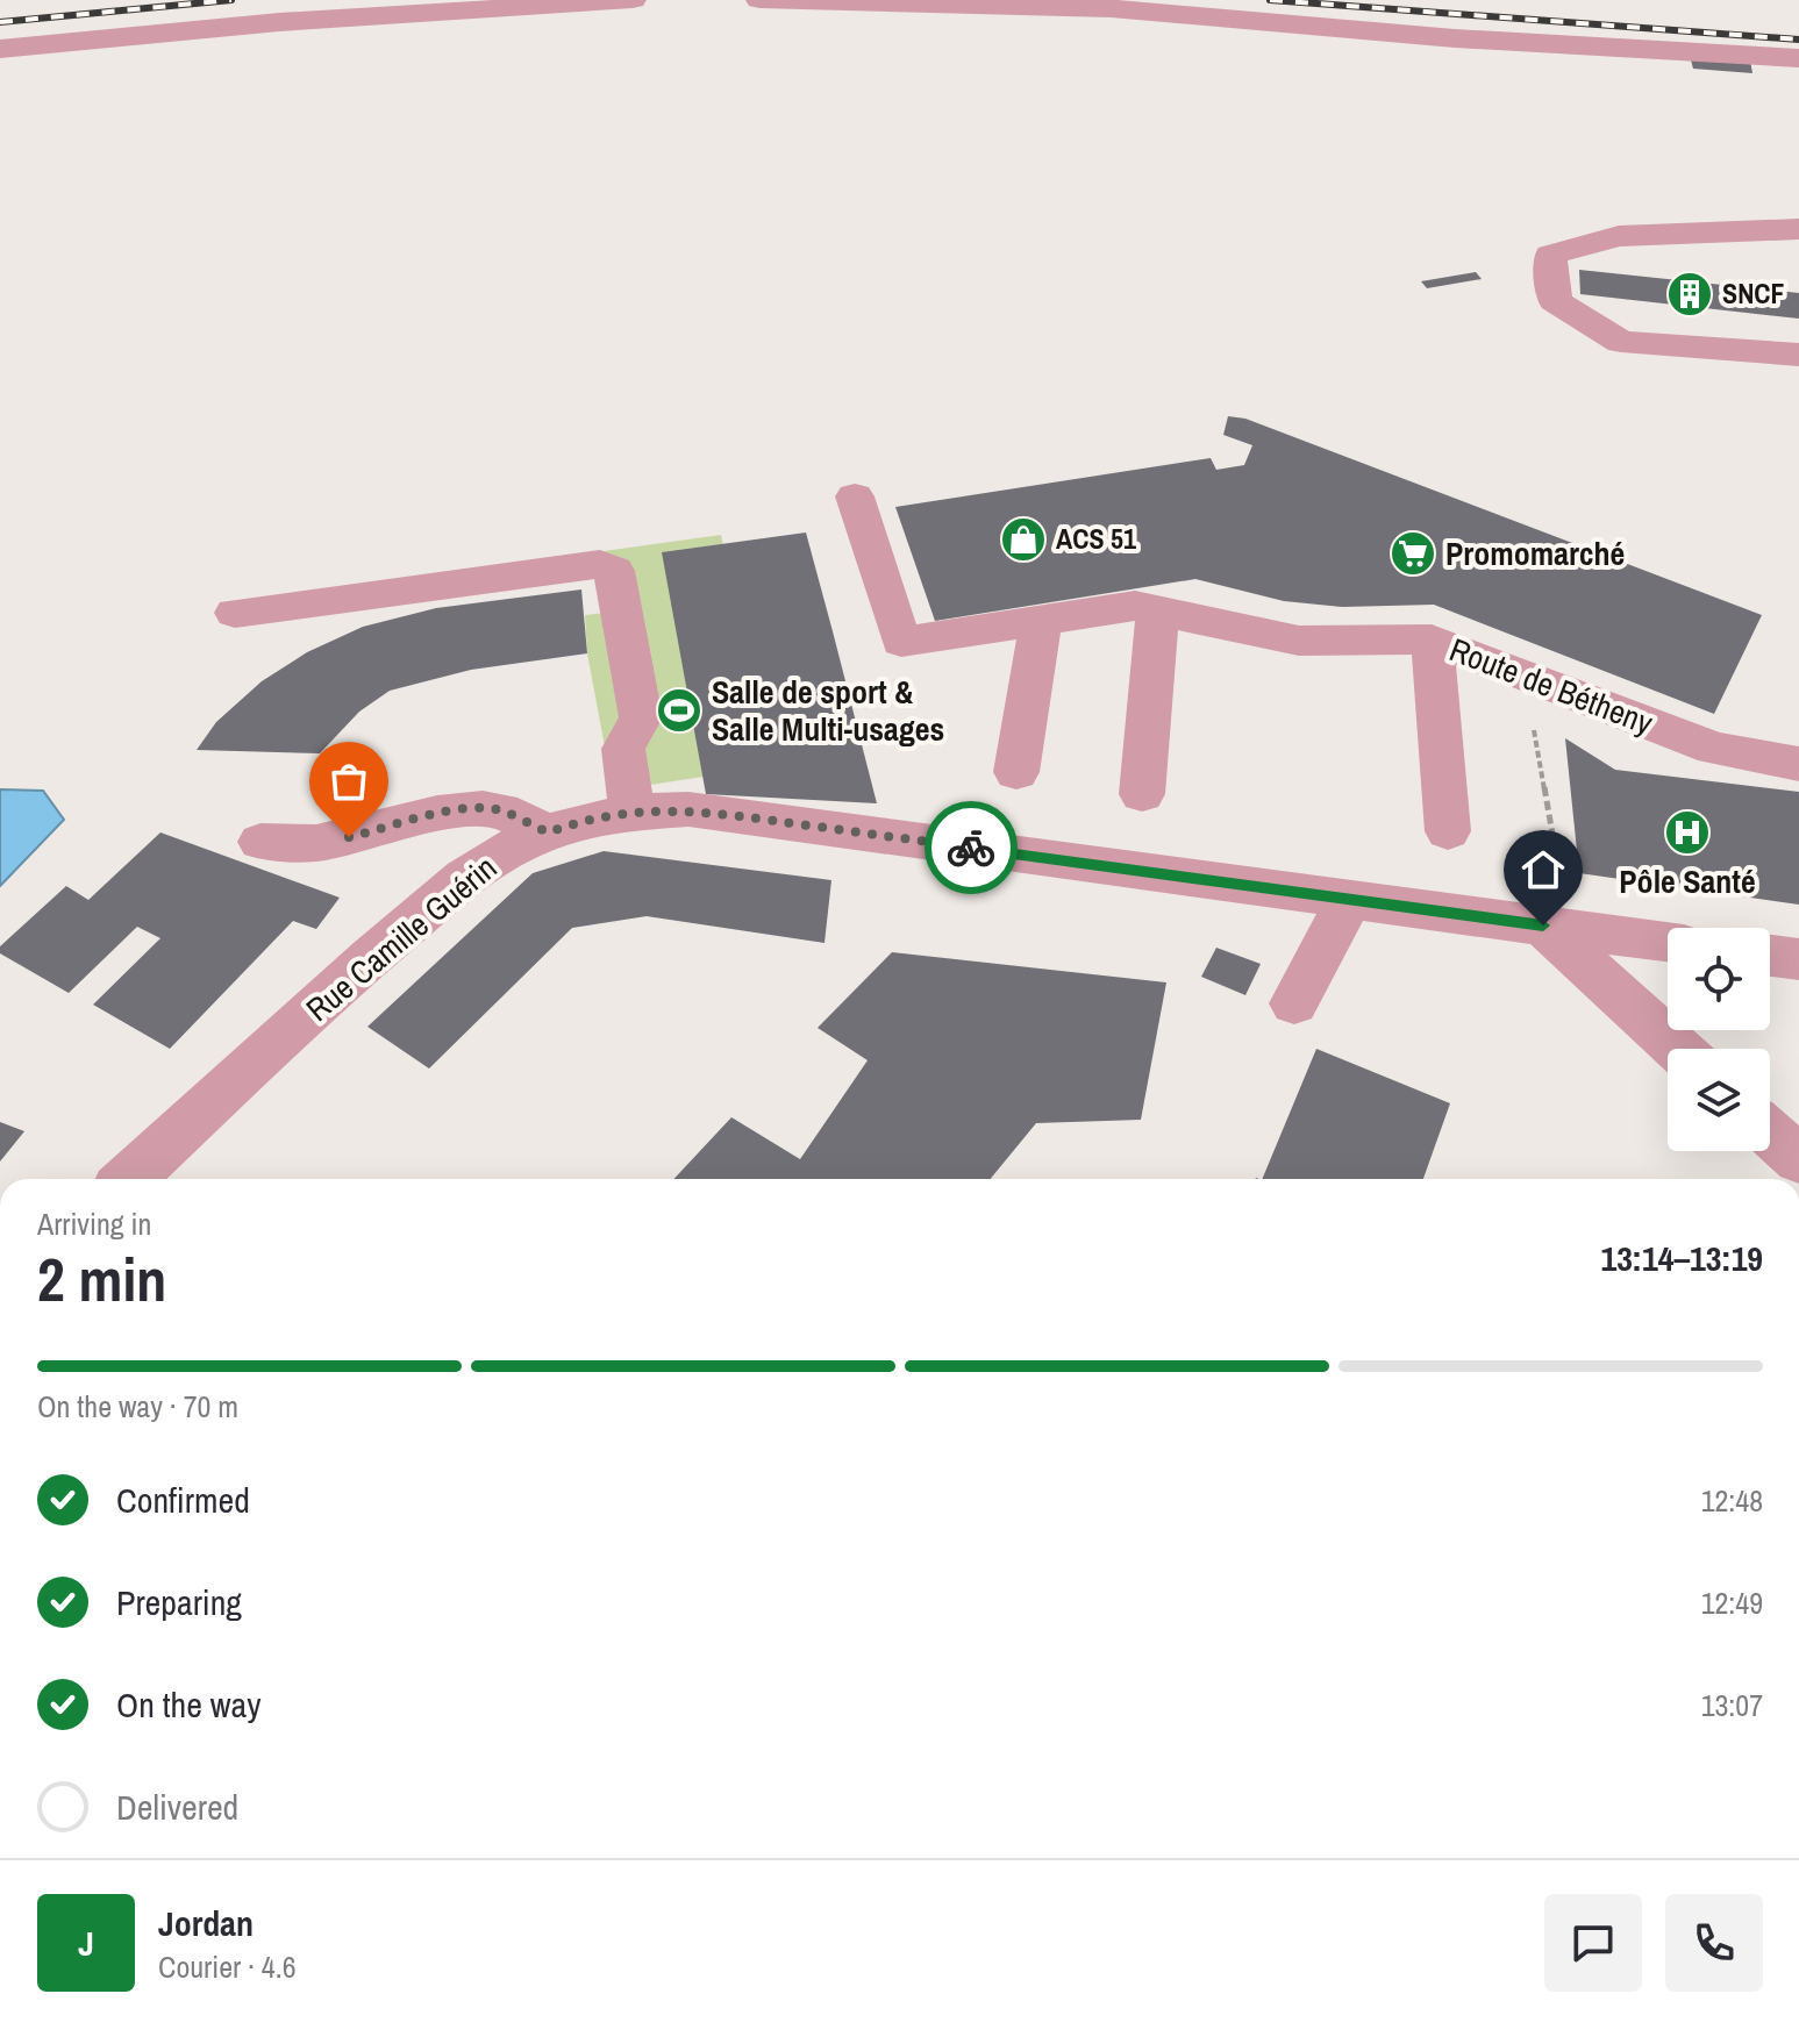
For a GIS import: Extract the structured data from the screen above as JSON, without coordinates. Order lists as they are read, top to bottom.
{
  "streets": {
    "street": ["Route de Bétheny", "Rue Camille Guérin"]
  },
  "places": {
    "building": ["SNCF"],
    "shop": ["ACS 51"],
    "supermarket": ["Promomarché"],
    "sports": ["Salle de sport & Salle Multi-usages"],
    "hospital": ["Pôle Santé"]
  },
  "page": {
    "heading": ["2 min", "Arriving in", "13:14–13:19"],
    "panel": ["Jordan", "Courier · 4.6"],
    "bar": "On the way · 70 m",
    "list": [
      ["Confirmed", "12:48"],
      ["Preparing", "12:49"],
      ["On the way", "13:07"],
      "Delivered"
    ],
    "round": "J"
  }
}
